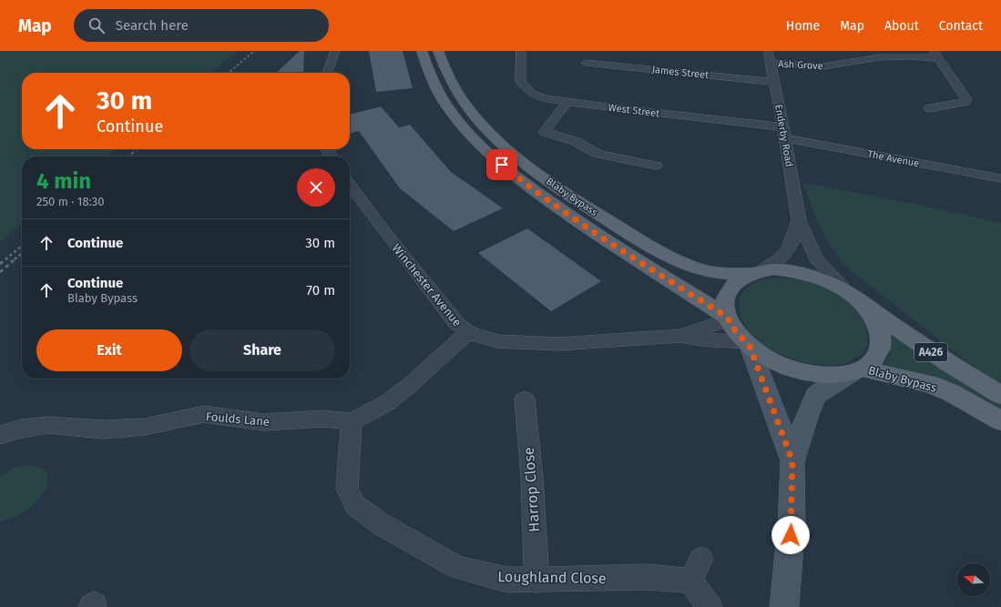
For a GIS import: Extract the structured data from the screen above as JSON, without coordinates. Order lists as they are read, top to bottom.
{
  "streets": {
    "main road": ["Blaby Bypass", "A426"],
    "street": [
      "Ash Grove",
      "James Street",
      "West Street",
      "Enderby Road",
      "The Avenue",
      "Winchester Avenue",
      "Foulds Lane",
      "Harrop Close",
      "Loughland Close"
    ]
  },
  "crossings": [
    ["Ash Grove", "Enderby Road"],
    ["James Street", "Enderby Road"],
    ["West Street", "Enderby Road"],
    ["West Street", "The Avenue"],
    ["Enderby Road", "The Avenue"],
    ["Enderby Road", "Blaby Bypass"],
    ["Enderby Road", "A426"],
    ["Blaby Bypass", "Winchester Avenue"],
    ["Blaby Bypass", "A426"],
    ["Foulds Lane", "Loughland Close"],
    ["Harrop Close", "Loughland Close"]
  ],
  "north": "left",
  "page": {
    "header": "Map",
    "search": "Search here",
    "nav": [
      "Home",
      "Map",
      "About",
      "Contact"
    ],
    "turn": ["30 m", "Continue"],
    "heading": ["4 min", "250 m · 18:30"],
    "list": [
      {
        "name": "Continue",
        "value": "30 m"
      },
      {
        "name": "Continue",
        "note": "Blaby Bypass",
        "value": "70 m"
      }
    ],
    "buttons": ["Exit", "Share"]
  }
}
